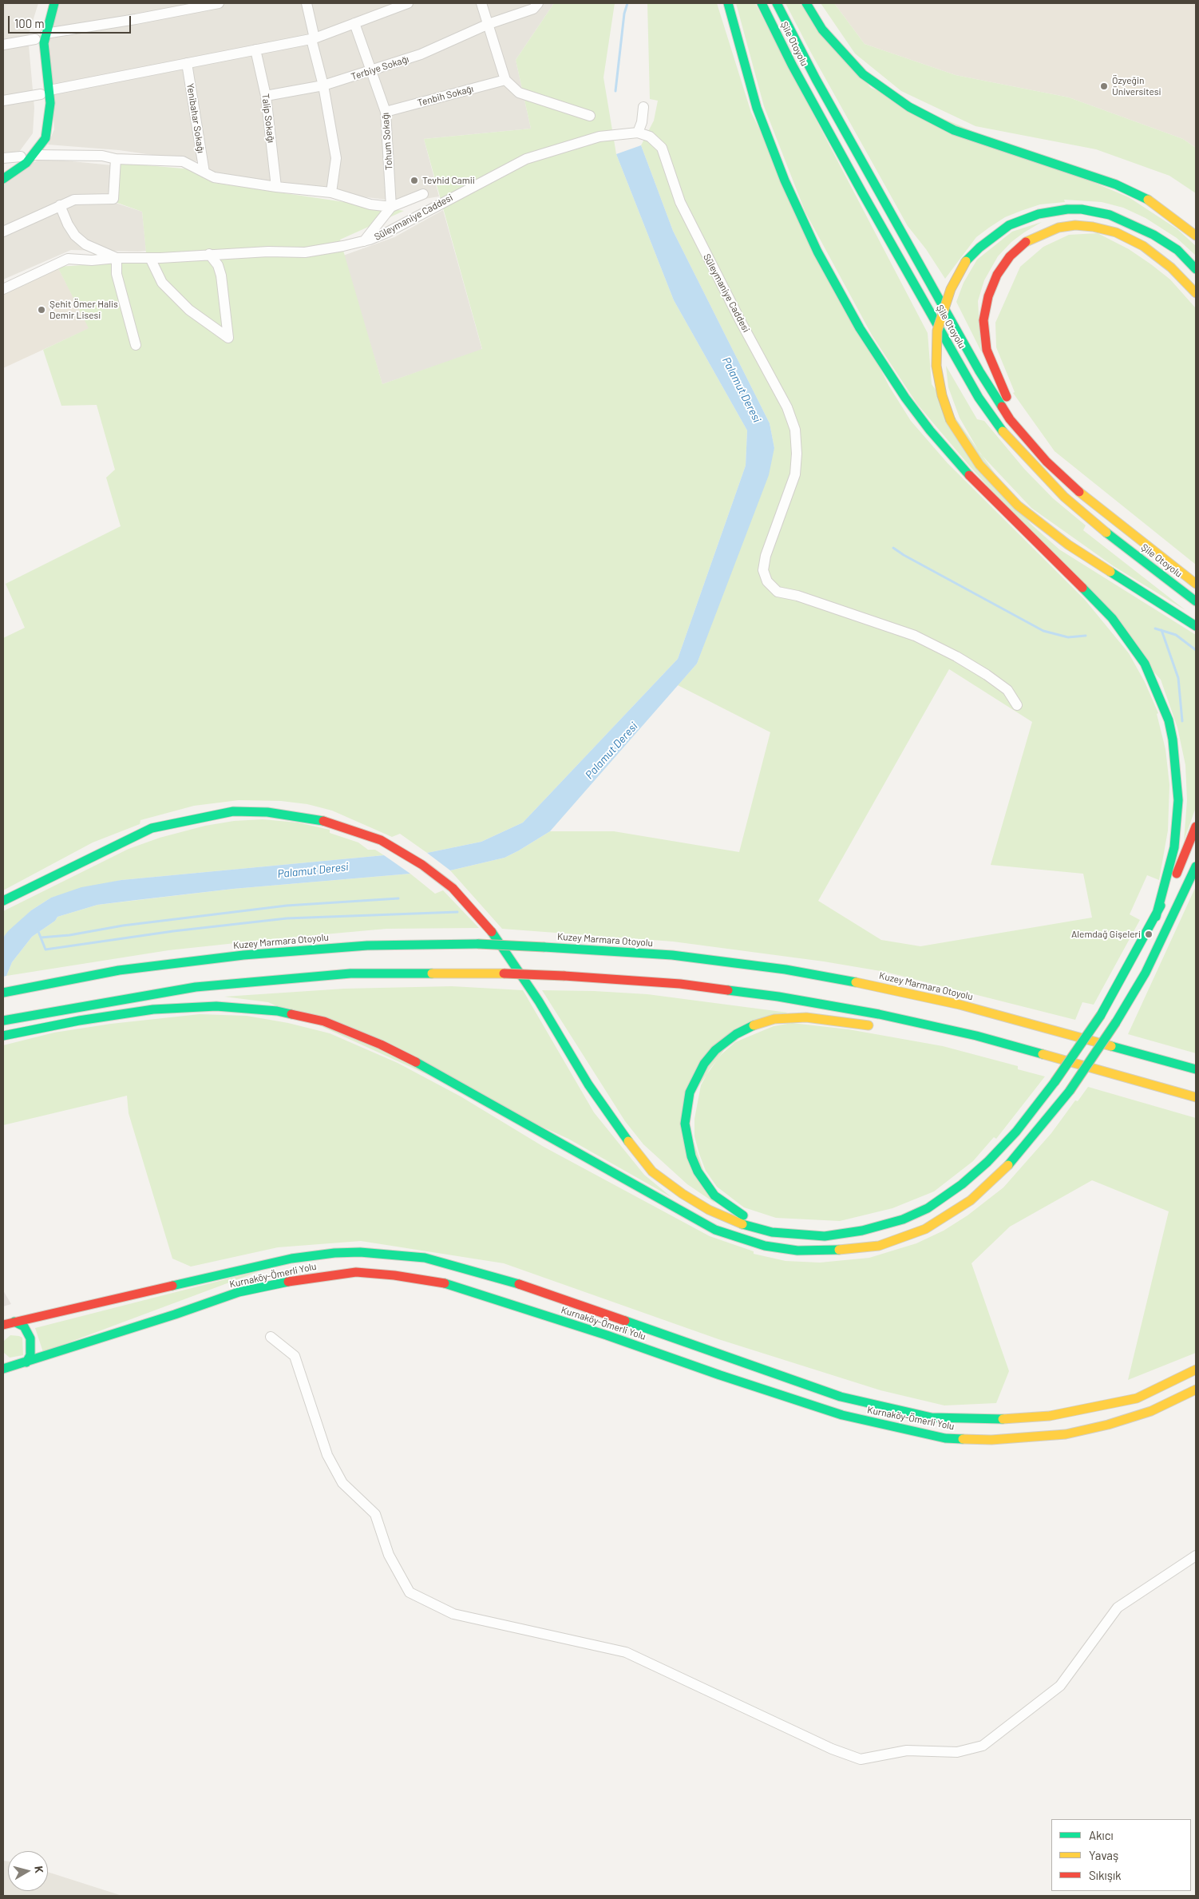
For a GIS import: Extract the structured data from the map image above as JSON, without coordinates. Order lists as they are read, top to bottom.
{
  "streets": {
    "main road": ["Şile Otoyolu", "Kuzey Marmara Otoyolu", "Kurnaköy-Ömerli Yolu"],
    "street": [
      "Terbiye Sokağı",
      "Tenbih Sokağı",
      "Yenibahar Sokağı",
      "Talip Sokağı",
      "Tohum Sokağı",
      "Süleymaniye Caddesi"
    ]
  },
  "crossings": [
    ["Terbiye Sokağı", "Talip Sokağı"],
    ["Terbiye Sokağı", "Tohum Sokağı"],
    ["Tenbih Sokağı", "Tohum Sokağı"]
  ],
  "water": ["Palamut Deresi"],
  "places": [
    "Özyeğin Üniversitesi",
    "Tevhid Camii",
    "Şehit Ömer Halis Demir Lisesi",
    "Alemdağ Gişeleri"
  ],
  "legend": ["Akıcı", "Yavaş", "Sıkışık"],
  "scale_bar": "100 m",
  "north": "right"
}
